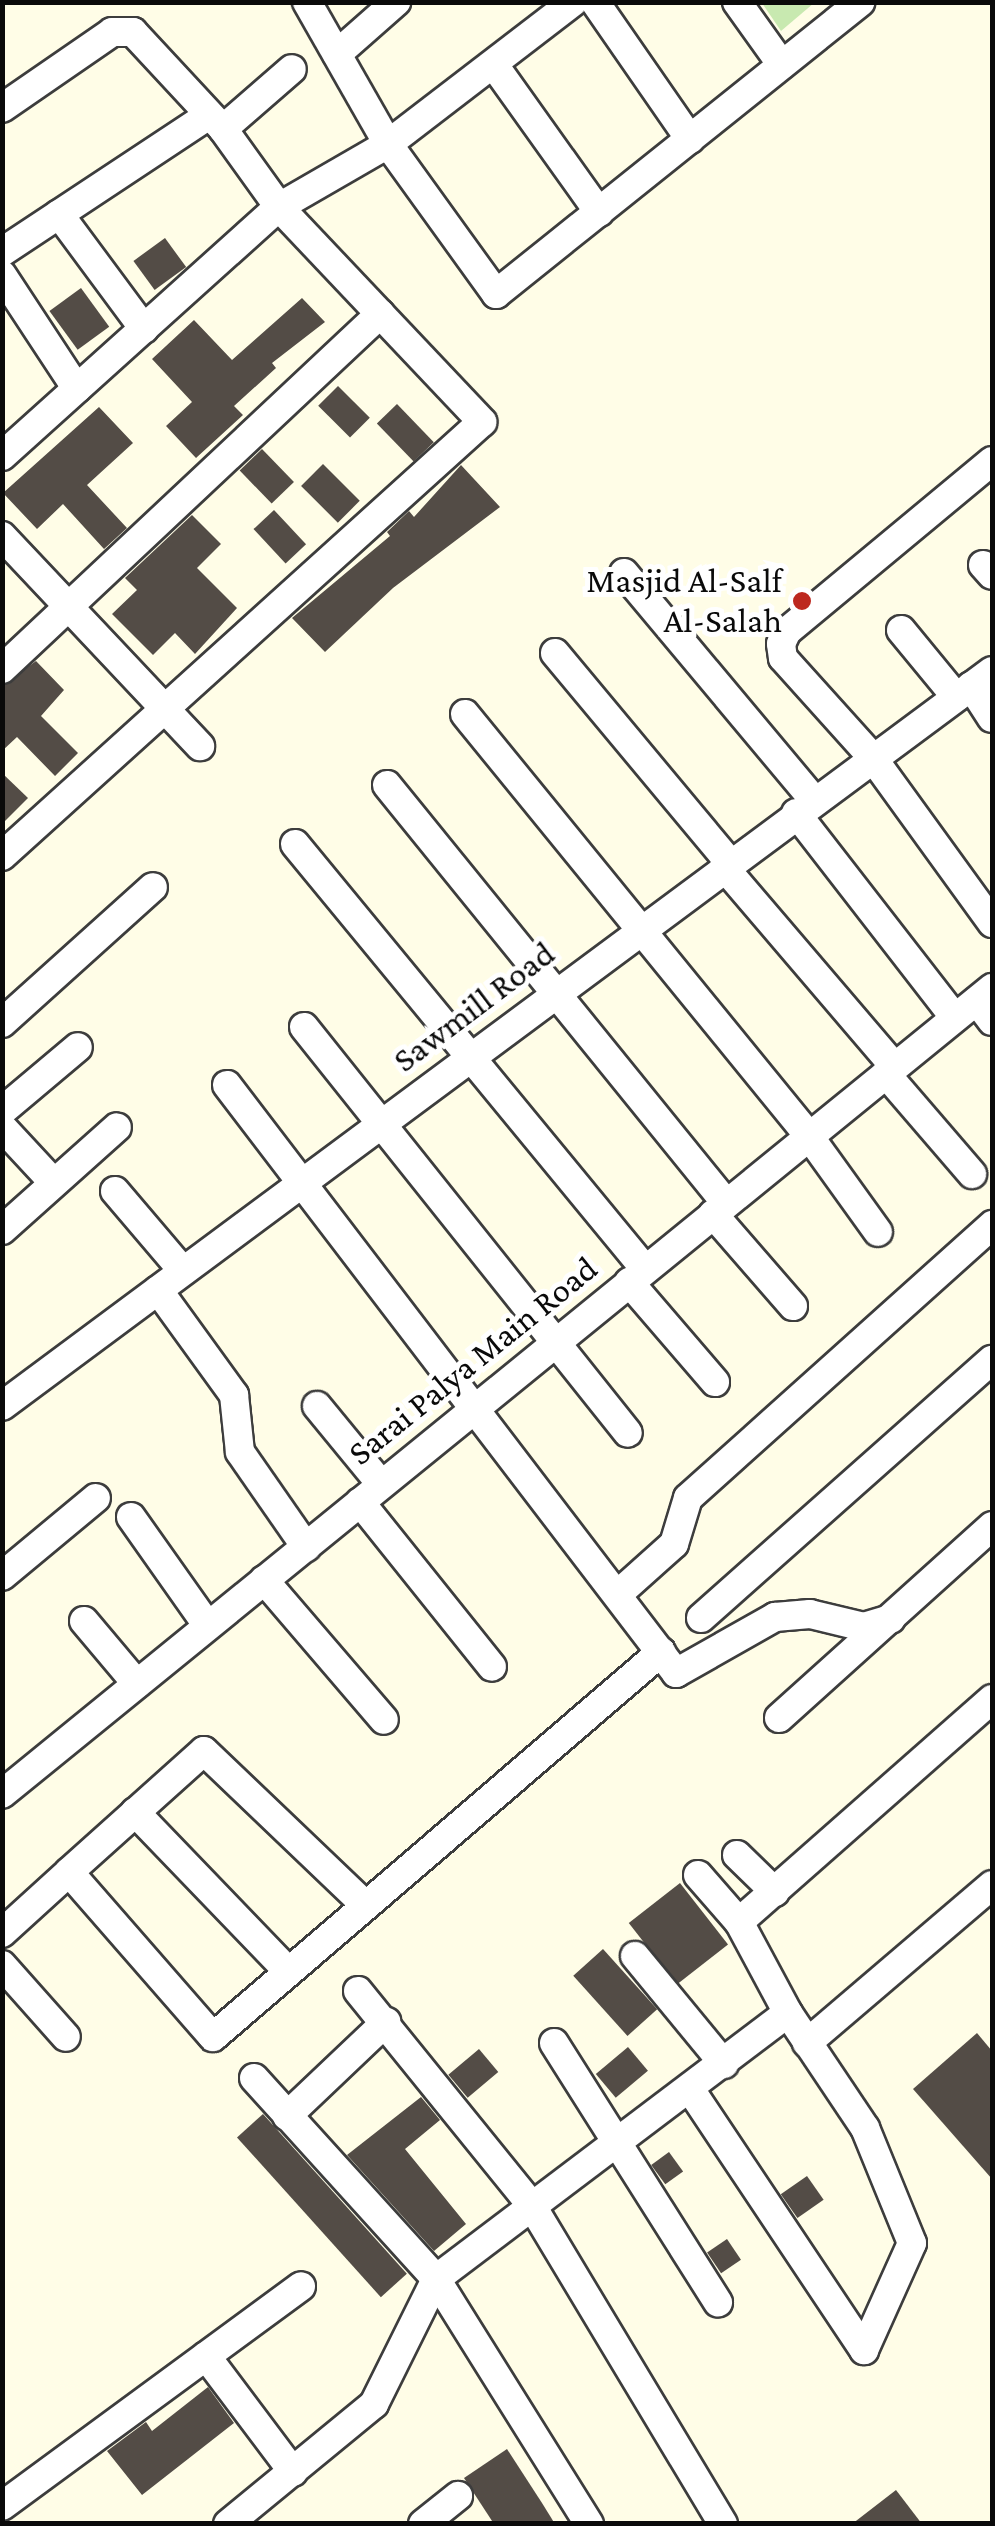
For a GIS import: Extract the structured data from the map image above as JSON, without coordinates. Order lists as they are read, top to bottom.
{
  "streets": {
    "street": ["Sawmill Road", "Sarai Palya Main Road"]
  },
  "places": ["Masjid Al-Salf Al-Salah"]
}
